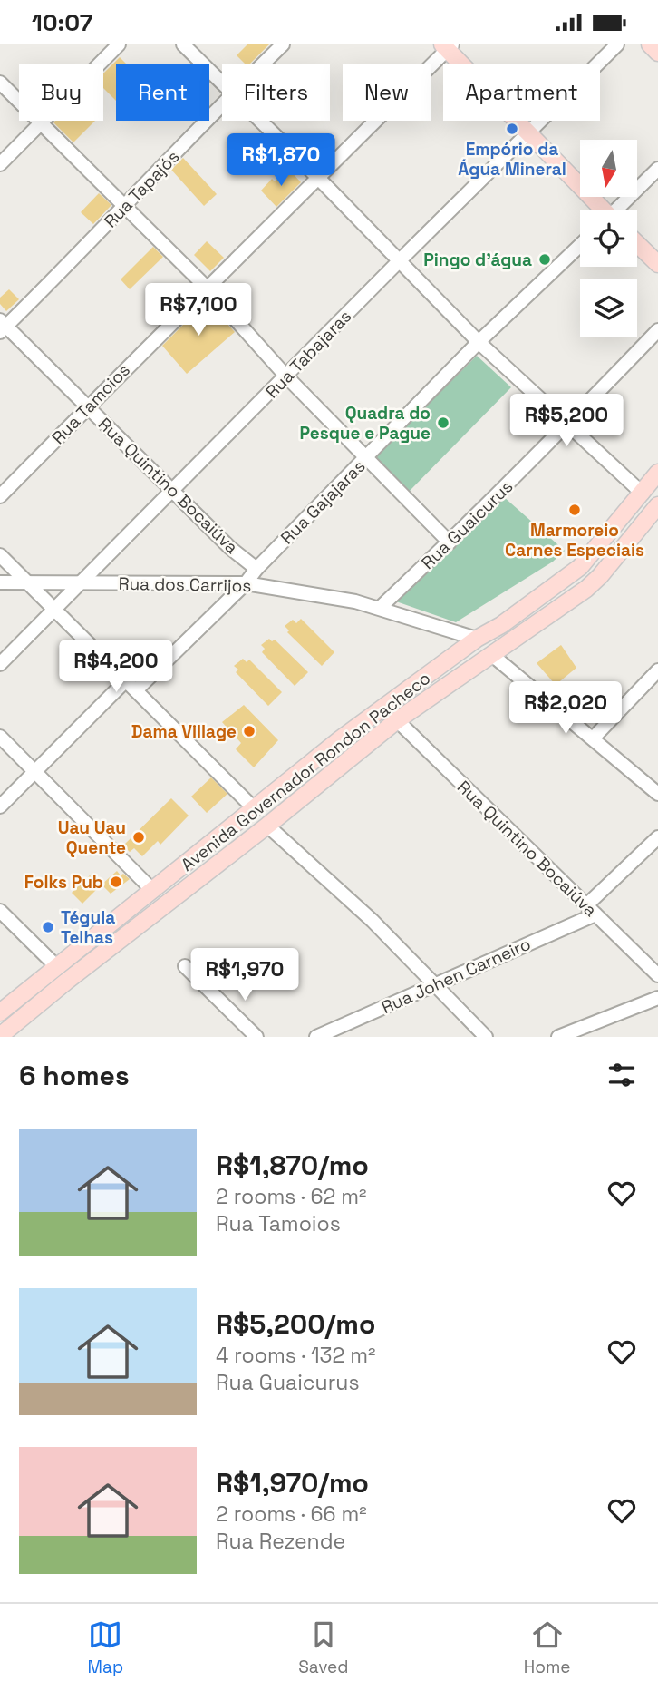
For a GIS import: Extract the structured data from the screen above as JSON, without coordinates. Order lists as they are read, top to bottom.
{
  "streets": {
    "main road": ["Avenida Governador Rondon Pacheco"],
    "street": [
      "Rua Tapajós",
      "Rua Tabajaras",
      "Rua Tamoios",
      "Rua Quintino Bocaiúva",
      "Rua Gajajaras",
      "Rua Guaicurus",
      "Rua dos Carrijos",
      "Rua Johen Carneiro"
    ]
  },
  "crossings": [
    ["Rua Tapajós", "Rua Quintino Bocaiúva"],
    ["Rua Tabajaras", "Rua Quintino Bocaiúva"],
    ["Rua Tabajaras", "Rua dos Carrijos"],
    ["Rua Tamoios", "Rua Quintino Bocaiúva"],
    ["Rua Quintino Bocaiúva", "Rua Gajajaras"],
    ["Rua Quintino Bocaiúva", "Avenida Governador Rondon Pacheco"],
    ["Rua Quintino Bocaiúva", "Rua Johen Carneiro"],
    ["Rua Gajajaras", "Rua dos Carrijos"],
    ["Rua Guaicurus", "Rua dos Carrijos"],
    ["Rua dos Carrijos", "Avenida Governador Rondon Pacheco"]
  ],
  "places": [
    "Empório da Água Mineral",
    "Pingo d'água",
    "Quadra do Pesque e Pague",
    "Marmoreio Carnes Especiais",
    "Dama Village",
    "Uau Uau Quente",
    "Folks Pub",
    "Tégula Telhas"
  ],
  "north": "bottom",
  "page": {
    "status": "10:07",
    "chip": [
      "Buy",
      "Rent",
      "Filters",
      "New",
      "Apartment"
    ],
    "price": [
      "R$1,870",
      "R$7,100",
      "R$5,200",
      "R$4,200",
      "R$2,020",
      "R$1,970"
    ],
    "heading": "6 homes",
    "list": [
      {
        "name": "R$1,870/mo",
        "note": "2 rooms · 62 m² · Rua Tamoios"
      },
      {
        "name": "R$5,200/mo",
        "note": "4 rooms · 132 m² · Rua Guaicurus"
      },
      {
        "name": "R$1,970/mo",
        "note": "2 rooms · 66 m² · Rua Rezende"
      }
    ],
    "tabs": ["Map", "Saved", "Home"]
  }
}
